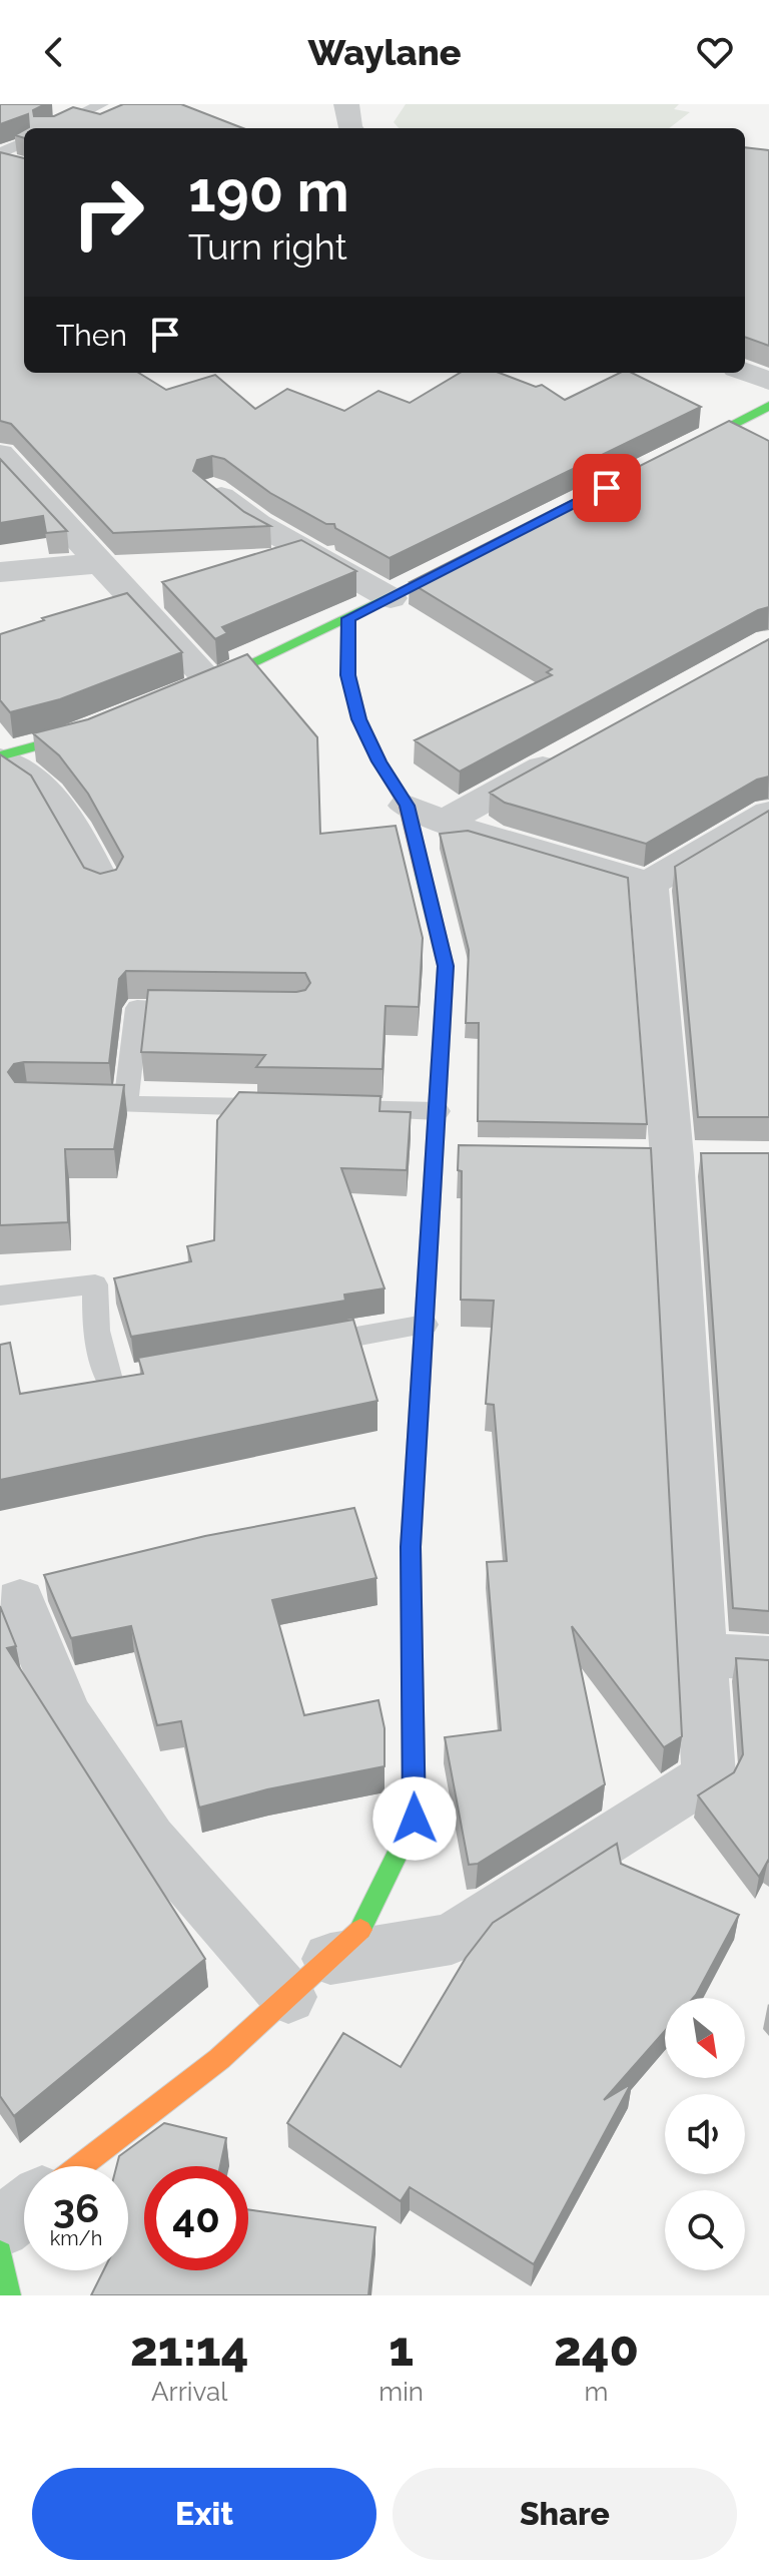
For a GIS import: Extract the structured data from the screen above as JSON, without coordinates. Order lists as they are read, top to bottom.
{
  "north": "bottom right",
  "page": {
    "header": "Waylane",
    "turn": ["190 m", "Turn right"],
    "then": "Then",
    "speed": "36 km/h",
    "limit": "40",
    "eta": [
      "21:14",
      "Arrival",
      "1",
      "min",
      "240",
      "m"
    ],
    "buttons": ["Exit", "Share"]
  }
}
